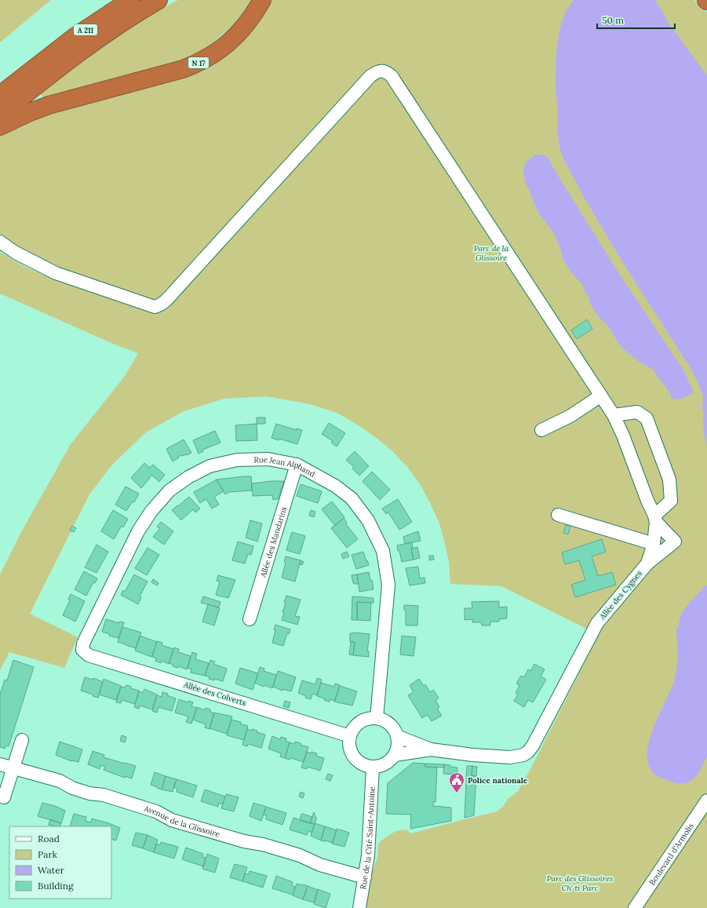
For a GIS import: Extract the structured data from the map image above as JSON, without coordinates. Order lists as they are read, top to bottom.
{
  "streets": {
    "highway": ["A 211", "N 17"],
    "street": [
      "Rue Jean Alphand",
      "Allée des Mandarins",
      "Allée des Cygnes",
      "Allée des Colverts",
      "Avenue de la Glissoire",
      "Rue de la Cité Saint-Antoine",
      "Boulevard d'Armolis"
    ]
  },
  "crossings": [
    ["Rue Jean Alphand", "Allée des Mandarins"],
    ["Rue Jean Alphand", "Allée des Cygnes"],
    ["Rue Jean Alphand", "Allée des Colverts"],
    ["Rue Jean Alphand", "Rue de la Cité Saint-Antoine"],
    ["Allée des Cygnes", "Allée des Colverts"],
    ["Allée des Cygnes", "Rue de la Cité Saint-Antoine"],
    ["Allée des Colverts", "Rue de la Cité Saint-Antoine"],
    ["Avenue de la Glissoire", "Rue de la Cité Saint-Antoine"]
  ],
  "parks": ["Parc de la Glissoire", "Parc des Glissoires Ch' ti Parc"],
  "places": {
    "public building": ["Police nationale"]
  },
  "legend": [
    "Road",
    "Park",
    "Water",
    "Building"
  ],
  "scale_bar": "50 m"
}
